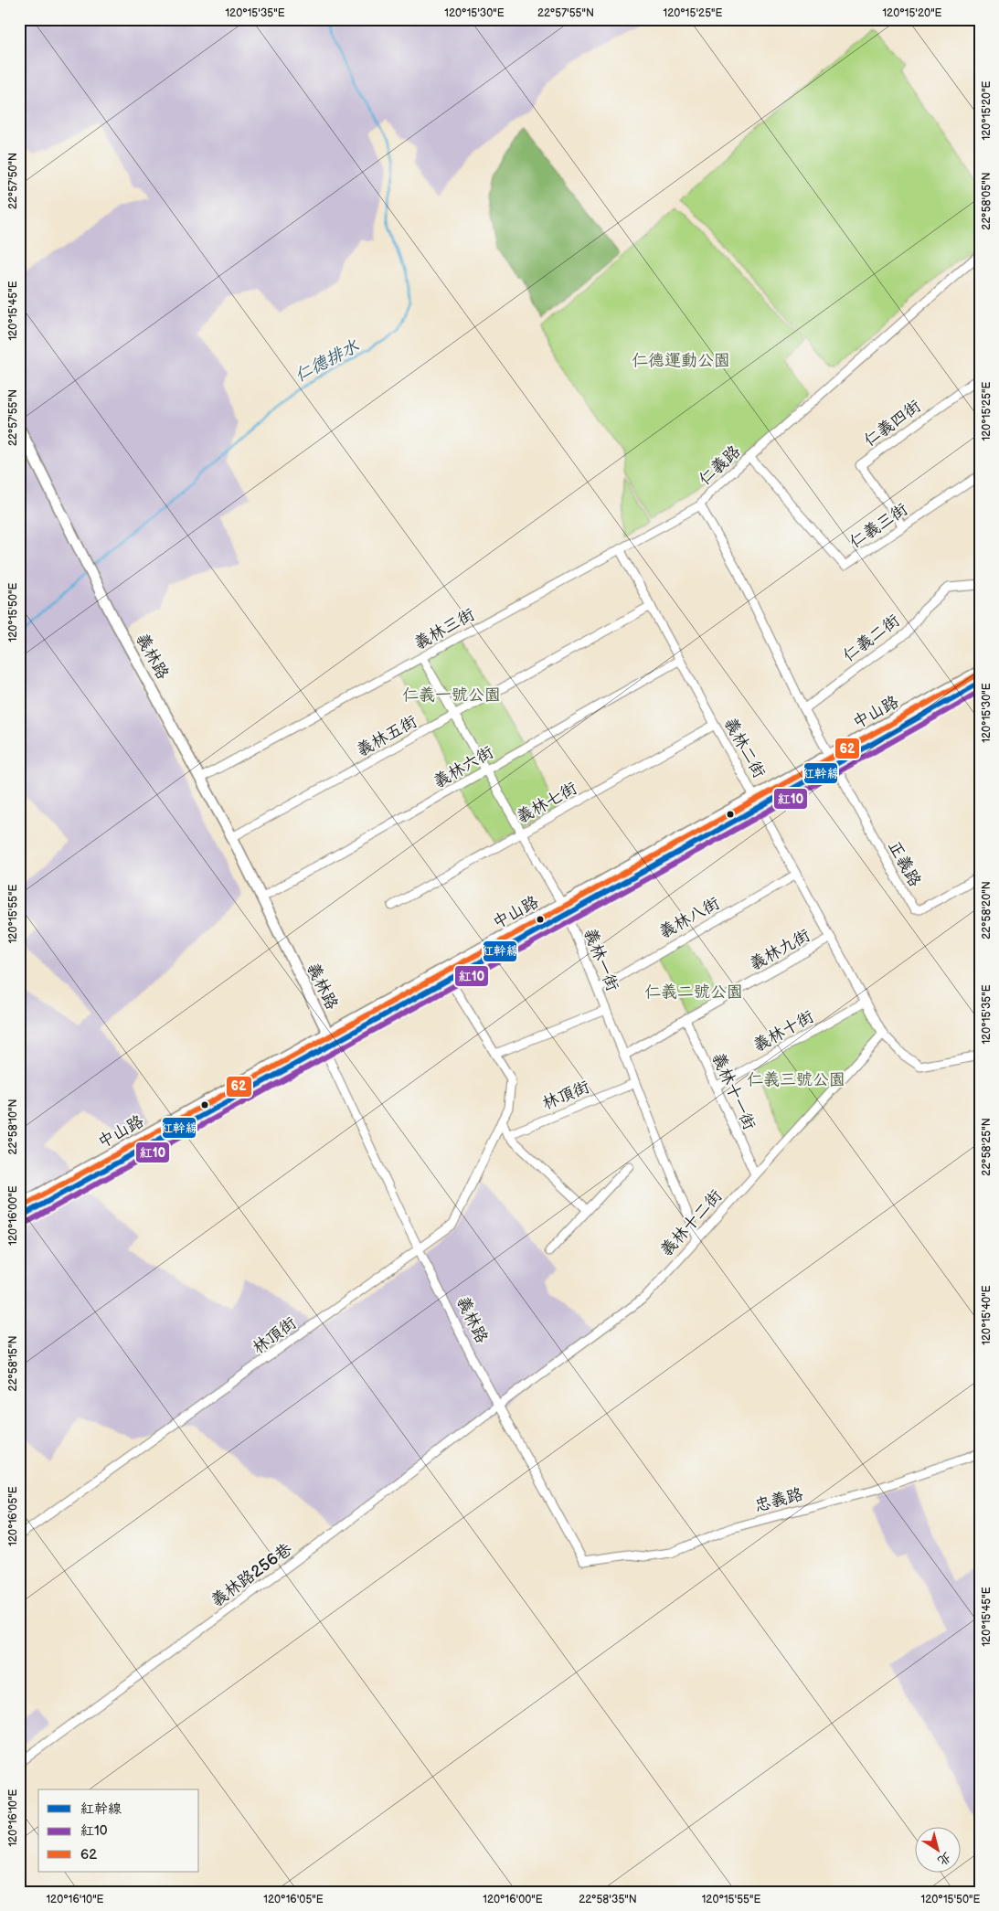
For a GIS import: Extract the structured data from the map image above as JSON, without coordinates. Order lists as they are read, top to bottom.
{
  "streets": {
    "main road": ["中山路"],
    "street": [
      "仁義四街",
      "仁義路",
      "仁義三街",
      "義林三街",
      "仁義二街",
      "義林路",
      "義林五街",
      "義林二街",
      "義林六街",
      "義林七街",
      "正義路",
      "義林八街",
      "義林九街",
      "義林一街",
      "義林十街",
      "義林十一街",
      "林頂街",
      "義林十二街",
      "忠義路",
      "義林路256巷"
    ]
  },
  "crossings": [
    ["仁義四街", "仁義三街"],
    ["仁義路", "仁義三街"],
    ["仁義路", "義林三街"],
    ["仁義路", "仁義二街"],
    ["仁義路", "中山路"],
    ["仁義路", "正義路"],
    ["義林三街", "義林路"],
    ["義林三街", "義林二街"],
    ["義林三街", "義林一街"],
    ["義林路", "中山路"],
    ["義林路", "義林五街"],
    ["義林路", "義林六街"],
    ["義林路", "林頂街"],
    ["義林路", "義林十二街"],
    ["義林路", "忠義路"],
    ["義林路", "義林路256巷"],
    ["中山路", "義林二街"],
    ["中山路", "正義路"],
    ["中山路", "義林一街"],
    ["中山路", "林頂街"],
    ["義林五街", "義林二街"],
    ["義林五街", "義林一街"],
    ["義林二街", "義林六街"],
    ["義林二街", "義林七街"],
    ["義林二街", "義林八街"],
    ["義林二街", "義林九街"],
    ["義林二街", "義林十街"],
    ["義林二街", "義林十二街"],
    ["義林六街", "義林一街"],
    ["義林七街", "義林一街"],
    ["義林八街", "義林一街"],
    ["義林九街", "義林一街"],
    ["義林九街", "義林十一街"],
    ["義林一街", "林頂街"],
    ["義林一街", "義林十二街"],
    ["義林十街", "義林十一街"],
    ["義林十一街", "義林十二街"],
    ["義林十二街", "義林路256巷"]
  ],
  "water": ["仁德排水"],
  "parks": [
    "仁德運動公園",
    "仁義一號公園",
    "仁義二號公園",
    "仁義三號公園"
  ],
  "lines": ["transit line 62", "transit line 紅幹線", "transit line 紅10"],
  "legend": ["紅幹線", "紅10", "62"],
  "north": "bottom right",
  "coordinates": [
    "120°15'35\"E",
    "120°15'30\"E",
    "22°57'55\"N",
    "120°15'25\"E",
    "120°15'20\"E",
    "22°57'50\"N",
    "22°58'05\"N",
    "120°15'45\"E",
    "120°15'50\"E",
    "22°58'20\"N",
    "120°15'55\"E",
    "22°58'10\"N",
    "22°58'25\"N",
    "120°16'00\"E",
    "120°15'40\"E",
    "22°58'15\"N",
    "120°16'05\"E",
    "120°16'10\"E",
    "22°58'35\"N"
  ]
}
